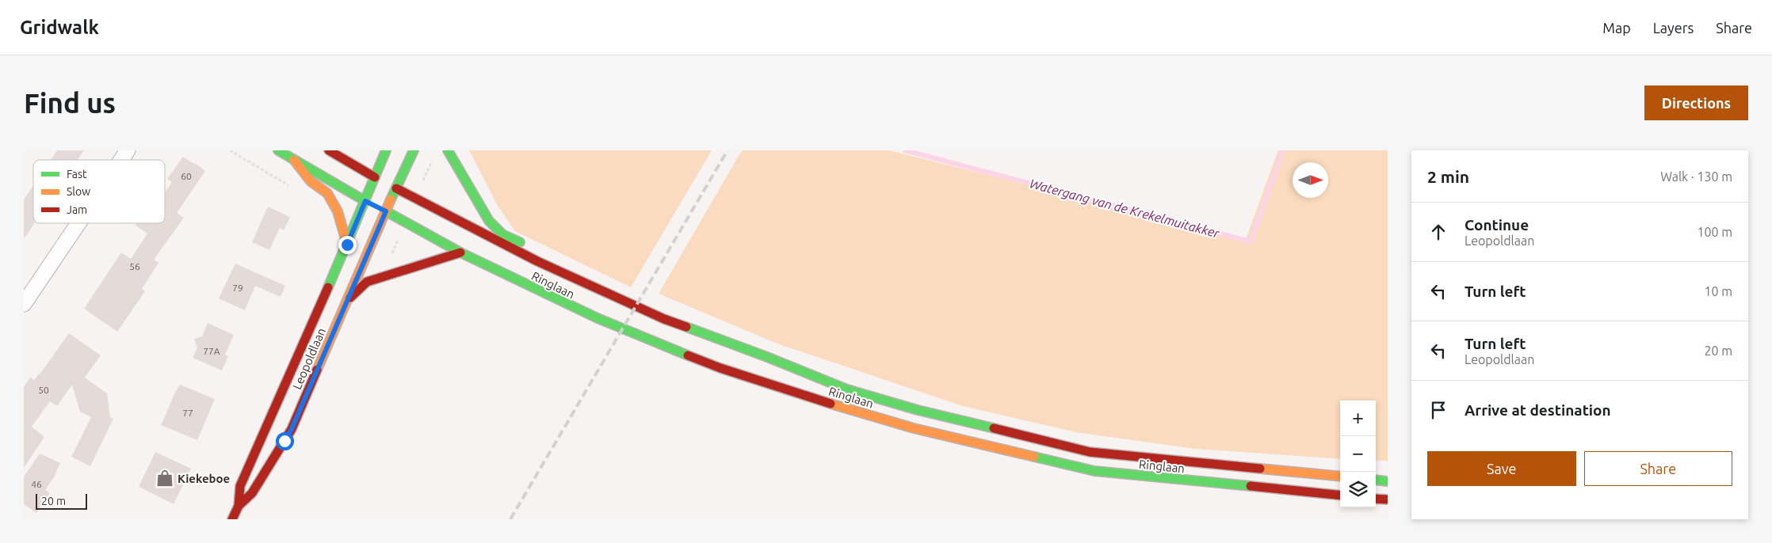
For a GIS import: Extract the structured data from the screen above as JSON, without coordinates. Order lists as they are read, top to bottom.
{
  "streets": {
    "main road": ["Ringlaan", "Leopoldlaan"]
  },
  "crossings": [
    ["Ringlaan", "Leopoldlaan"]
  ],
  "water": ["Watergang van de Krekelmuitakker"],
  "places": {
    "shop": ["Kiekeboe"]
  },
  "house_numbers": [
    "60",
    "56",
    "79",
    "77A",
    "50",
    "77",
    "46"
  ],
  "legend": ["Fast", "Slow", "Jam"],
  "scale_bar": "20 m",
  "north": "right",
  "page": {
    "header": "Gridwalk",
    "nav": ["Map", "Layers", "Share"],
    "buttons": [
      "Directions",
      ["Save", "Share"]
    ],
    "title": "Find us",
    "heading": ["2 min", "Walk · 130 m"],
    "list": [
      ["Continue", "Leopoldlaan", "100 m"],
      ["Turn left", "10 m"],
      ["Turn left", "Leopoldlaan", "20 m"],
      "Arrive at destination"
    ],
    "map_buttons": ["+", "−"],
    "scale": "20 m"
  }
}
